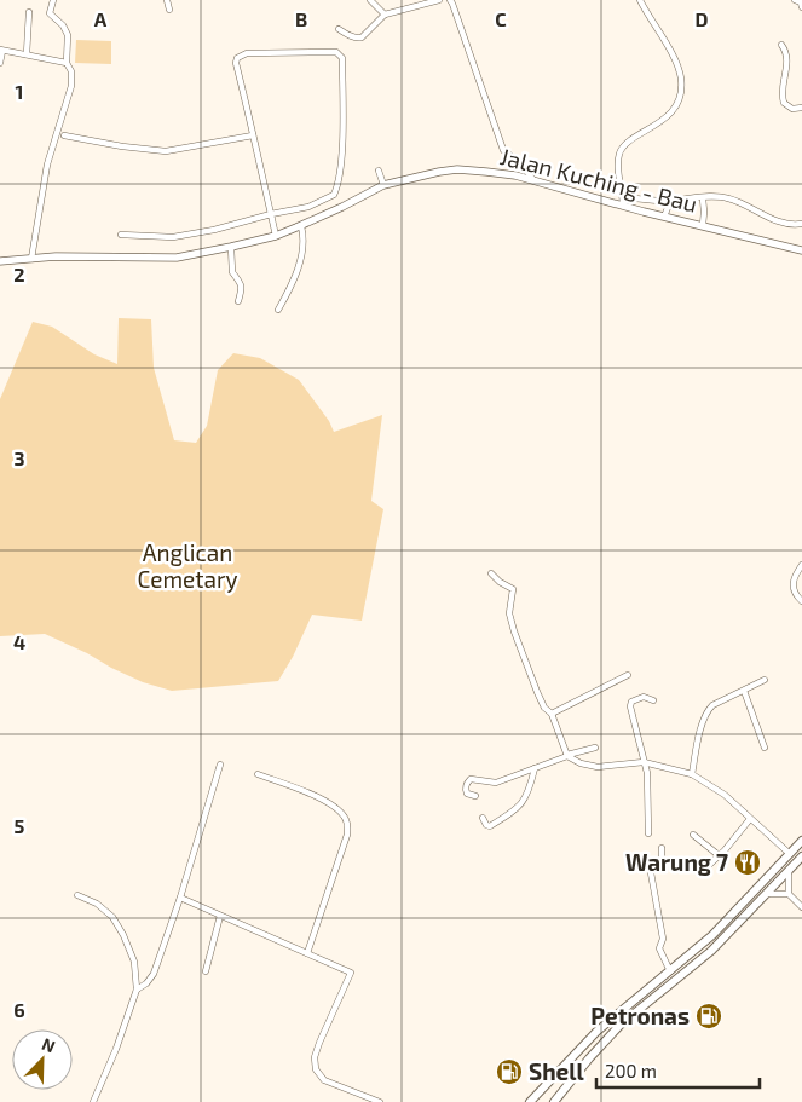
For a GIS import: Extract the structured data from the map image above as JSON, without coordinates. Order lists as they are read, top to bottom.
{
  "streets": {
    "main road": ["Jalan Kuching - Bau"]
  },
  "parks": ["Anglican Cemetary"],
  "places": {
    "restaurant": ["Warung 7"],
    "fuel station": ["Petronas", "Shell"]
  },
  "scale_bar": "200 m",
  "north": "top right",
  "grid": {
    "columns": [
      "A",
      "B",
      "C",
      "D"
    ],
    "rows": [
      "1",
      "2",
      "3",
      "4",
      "5",
      "6"
    ]
  }
}
